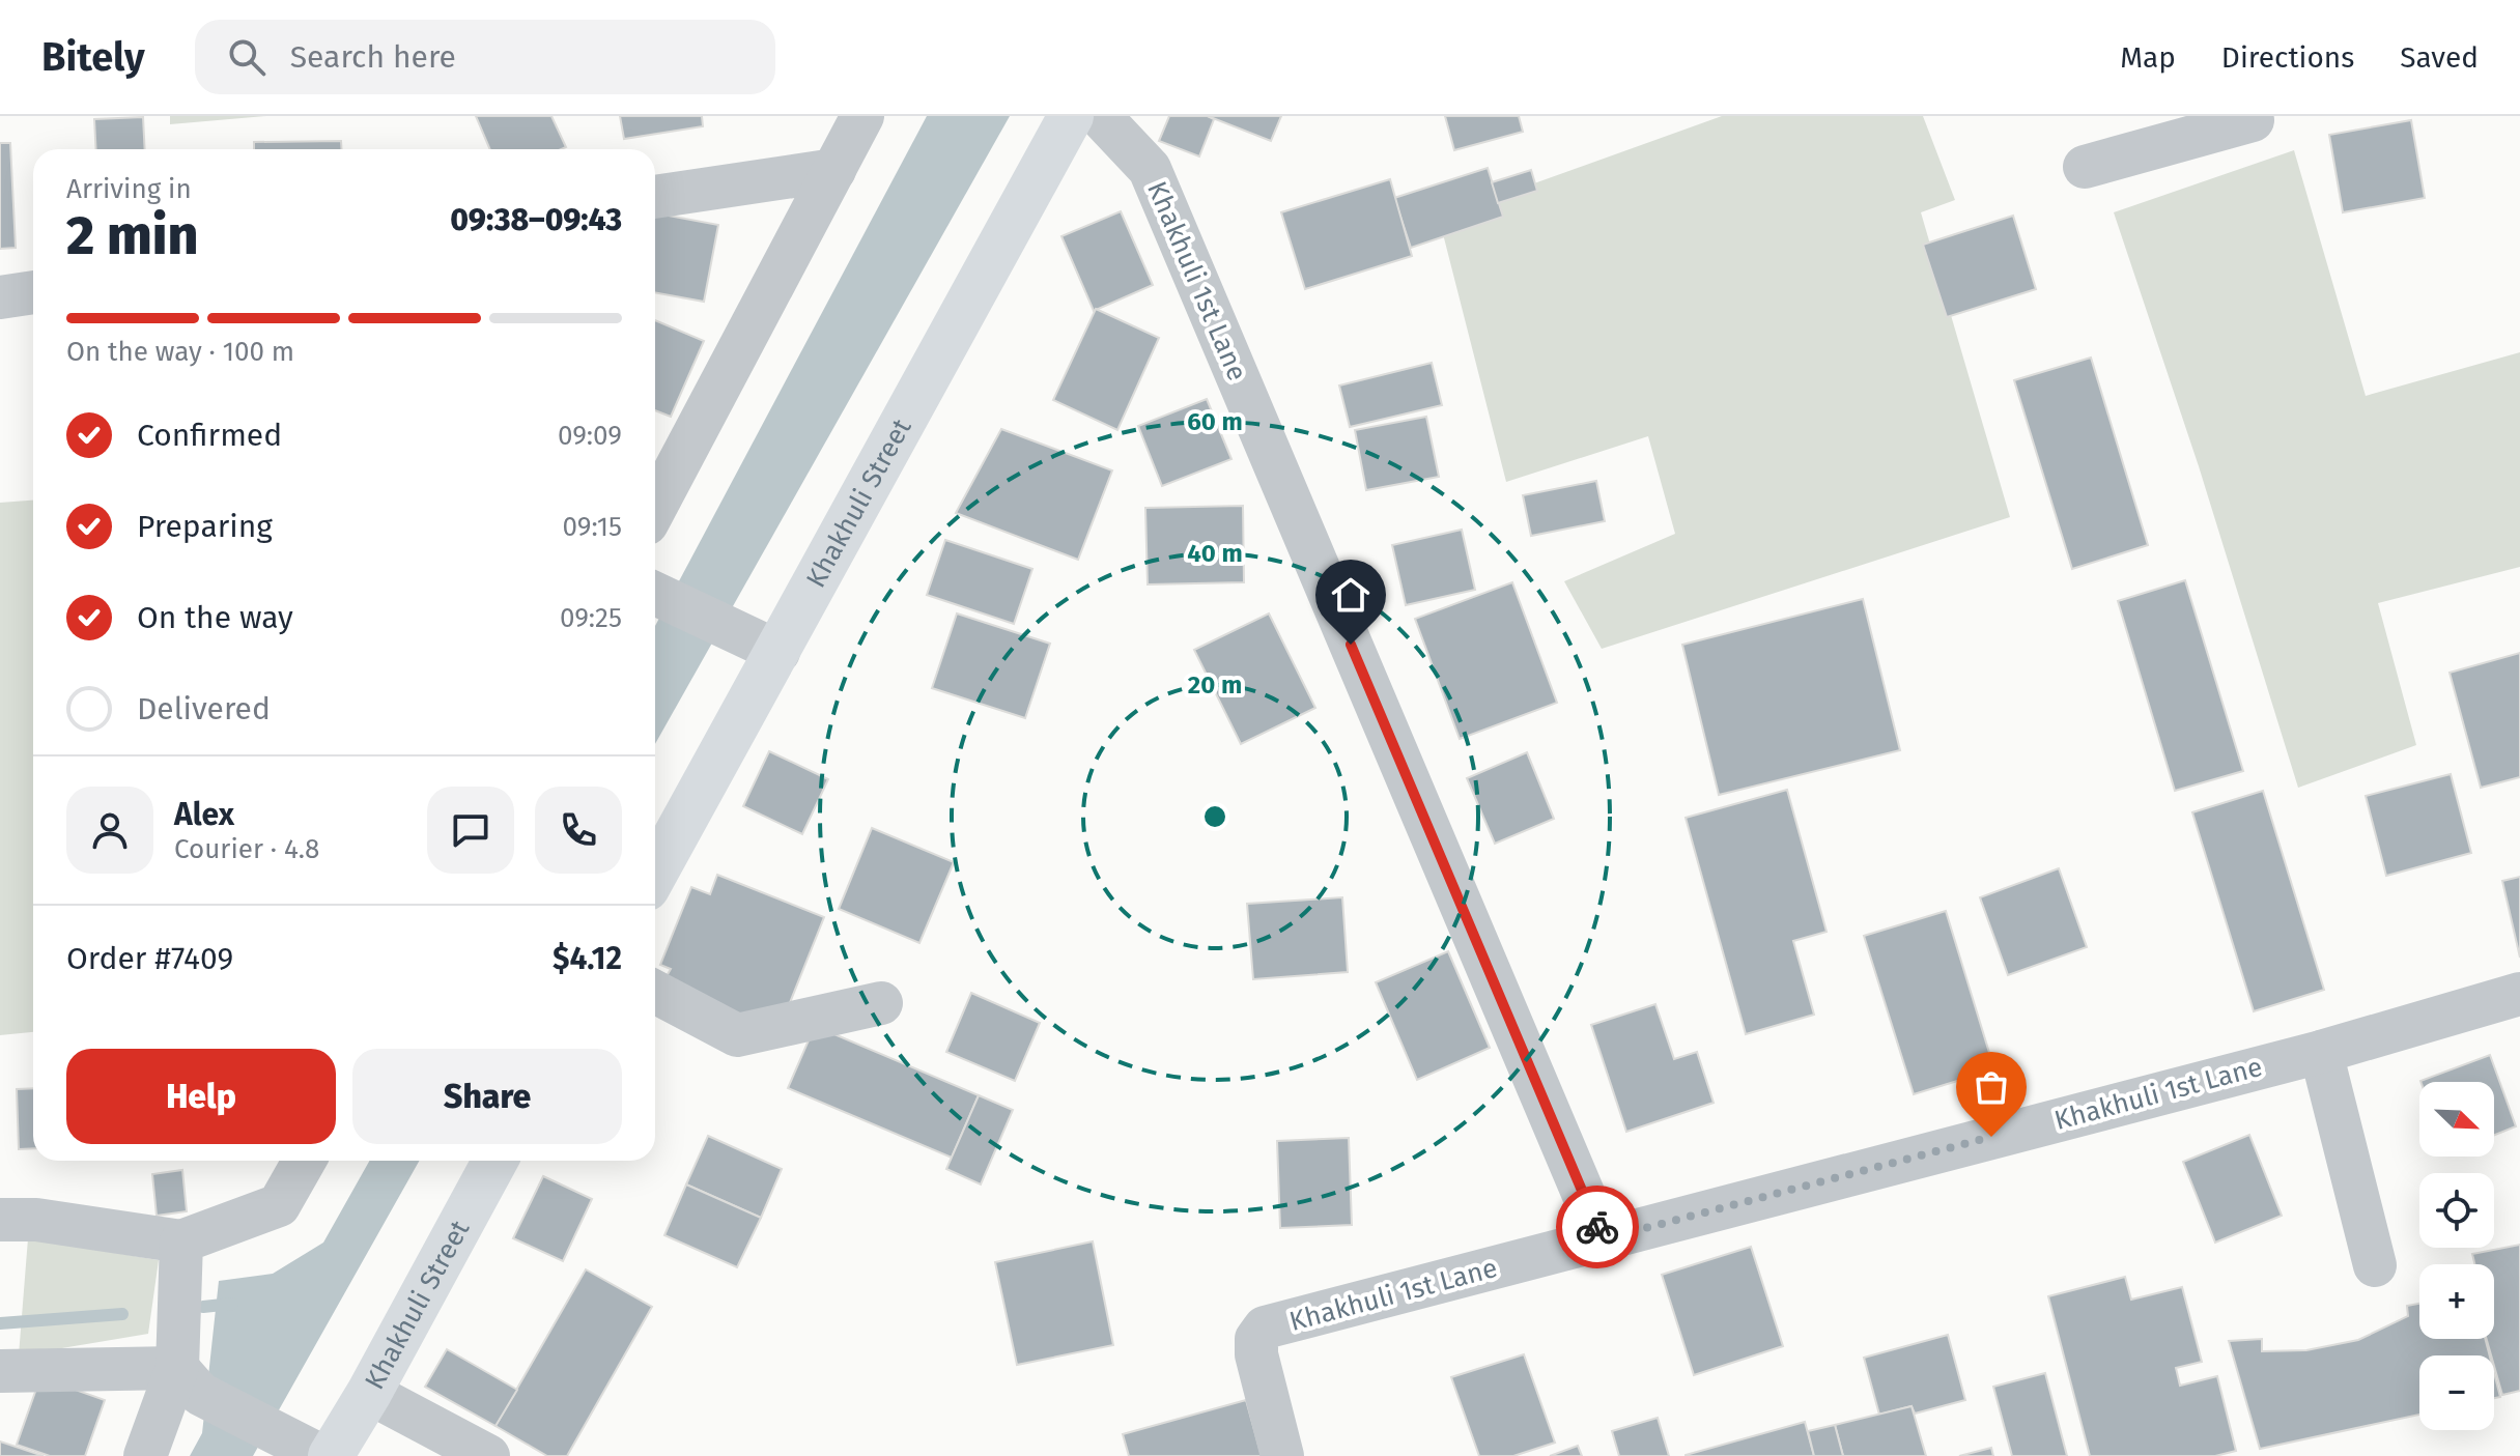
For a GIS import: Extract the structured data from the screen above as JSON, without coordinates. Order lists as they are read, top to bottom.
{
  "streets": {
    "main road": ["Khakhuli Street"],
    "street": ["Khakhuli 1st Lane"]
  },
  "north": "bottom right",
  "page": {
    "header": "Bitely",
    "search": "Search here",
    "nav": ["Map", "Directions", "Saved"],
    "heading": ["2 min", "Arriving in", "09:38–09:43"],
    "panel": [
      "Alex",
      "Courier · 4.8",
      "Order #7409",
      "$4.12"
    ],
    "bar": "On the way · 100 m",
    "list": [
      ["Confirmed", "09:09"],
      ["Preparing", "09:15"],
      ["On the way", "09:25"],
      "Delivered"
    ],
    "buttons": ["Help", "Share"],
    "map_buttons": ["+", "−"]
  },
  "rings": ["60 m", "40 m", "20 m"]
}
